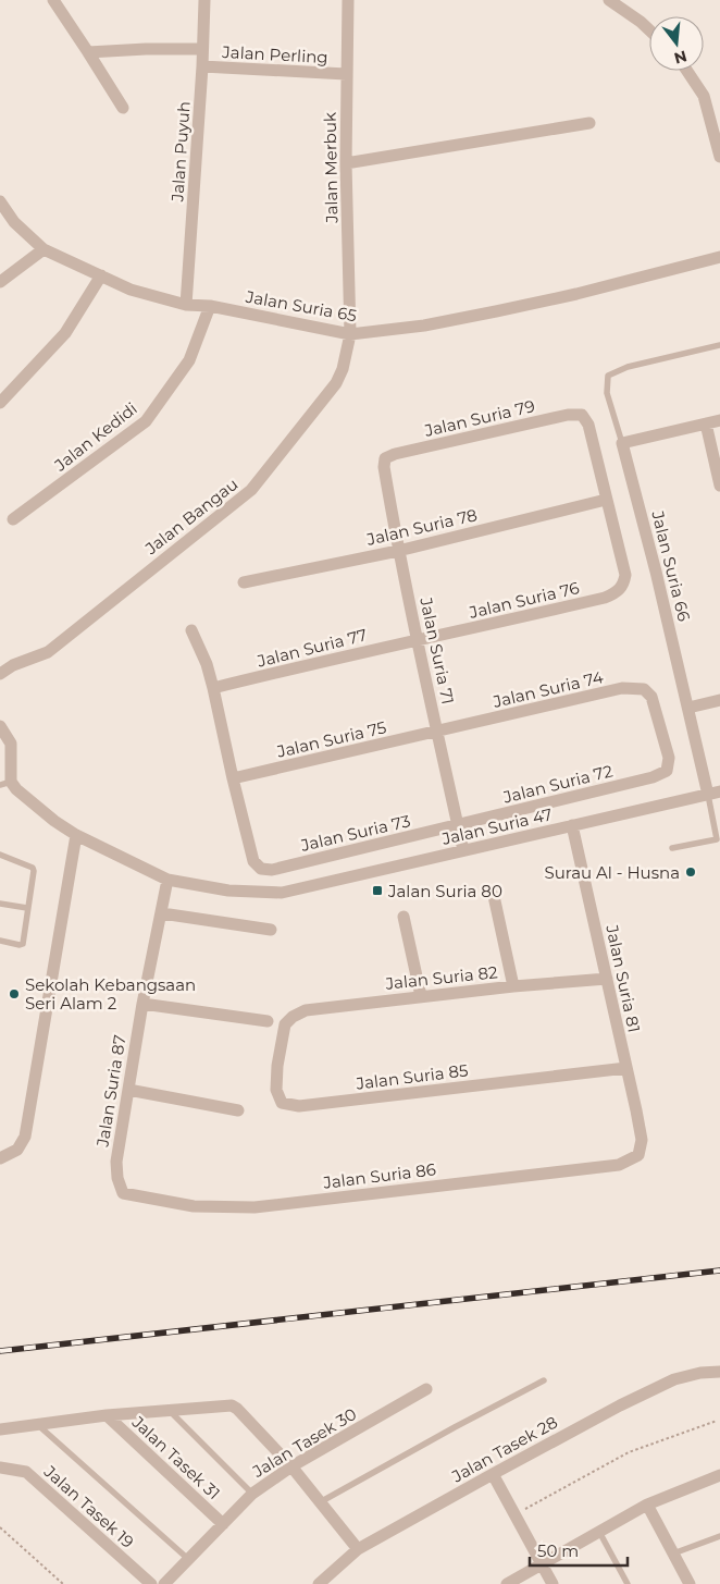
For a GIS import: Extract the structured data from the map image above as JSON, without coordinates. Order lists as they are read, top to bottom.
{
  "streets": {
    "street": [
      "Jalan Perling",
      "Jalan Puyuh",
      "Jalan Merbuk",
      "Jalan Suria 65",
      "Jalan Suria 79",
      "Jalan Kedidi",
      "Jalan Bangau",
      "Jalan Suria 78",
      "Jalan Suria 66",
      "Jalan Suria 76",
      "Jalan Suria 77",
      "Jalan Suria 71",
      "Jalan Suria 74",
      "Jalan Suria 75",
      "Jalan Suria 72",
      "Jalan Suria 47",
      "Jalan Suria 73",
      "Jalan Suria 82",
      "Jalan Suria 81",
      "Jalan Suria 85",
      "Jalan Suria 87",
      "Jalan Suria 86",
      "Jalan Tasek 30",
      "Jalan Tasek 28",
      "Jalan Tasek 31",
      "Jalan Tasek 19"
    ]
  },
  "crossings": [
    ["Jalan Perling", "Jalan Puyuh"],
    ["Jalan Perling", "Jalan Merbuk"],
    ["Jalan Puyuh", "Jalan Suria 65"],
    ["Jalan Merbuk", "Jalan Suria 65"],
    ["Jalan Merbuk", "Jalan Bangau"],
    ["Jalan Suria 65", "Jalan Kedidi"],
    ["Jalan Suria 65", "Jalan Bangau"],
    ["Jalan Suria 79", "Jalan Suria 78"],
    ["Jalan Suria 79", "Jalan Suria 76"],
    ["Jalan Suria 79", "Jalan Suria 71"],
    ["Jalan Suria 78", "Jalan Suria 76"],
    ["Jalan Suria 78", "Jalan Suria 71"],
    ["Jalan Suria 66", "Jalan Suria 47"],
    ["Jalan Suria 76", "Jalan Suria 77"],
    ["Jalan Suria 76", "Jalan Suria 71"],
    ["Jalan Suria 77", "Jalan Suria 71"],
    ["Jalan Suria 71", "Jalan Suria 74"],
    ["Jalan Suria 71", "Jalan Suria 75"],
    ["Jalan Suria 71", "Jalan Suria 72"],
    ["Jalan Suria 71", "Jalan Suria 47"],
    ["Jalan Suria 71", "Jalan Suria 73"],
    ["Jalan Suria 74", "Jalan Suria 75"],
    ["Jalan Suria 74", "Jalan Suria 72"],
    ["Jalan Suria 75", "Jalan Suria 73"],
    ["Jalan Suria 72", "Jalan Suria 73"],
    ["Jalan Suria 47", "Jalan Suria 81"],
    ["Jalan Suria 47", "Jalan Suria 87"],
    ["Jalan Suria 82", "Jalan Suria 81"],
    ["Jalan Suria 82", "Jalan Suria 85"],
    ["Jalan Suria 81", "Jalan Suria 85"],
    ["Jalan Suria 81", "Jalan Suria 86"],
    ["Jalan Suria 87", "Jalan Suria 86"],
    ["Jalan Tasek 30", "Jalan Tasek 31"]
  ],
  "places": {
    "other": ["Surau Al - Husna", "Sekolah Kebangsaan Seri Alam 2"],
    "transit": ["Jalan Suria 80"]
  },
  "scale_bar": "50 m",
  "north": "bottom"
}
